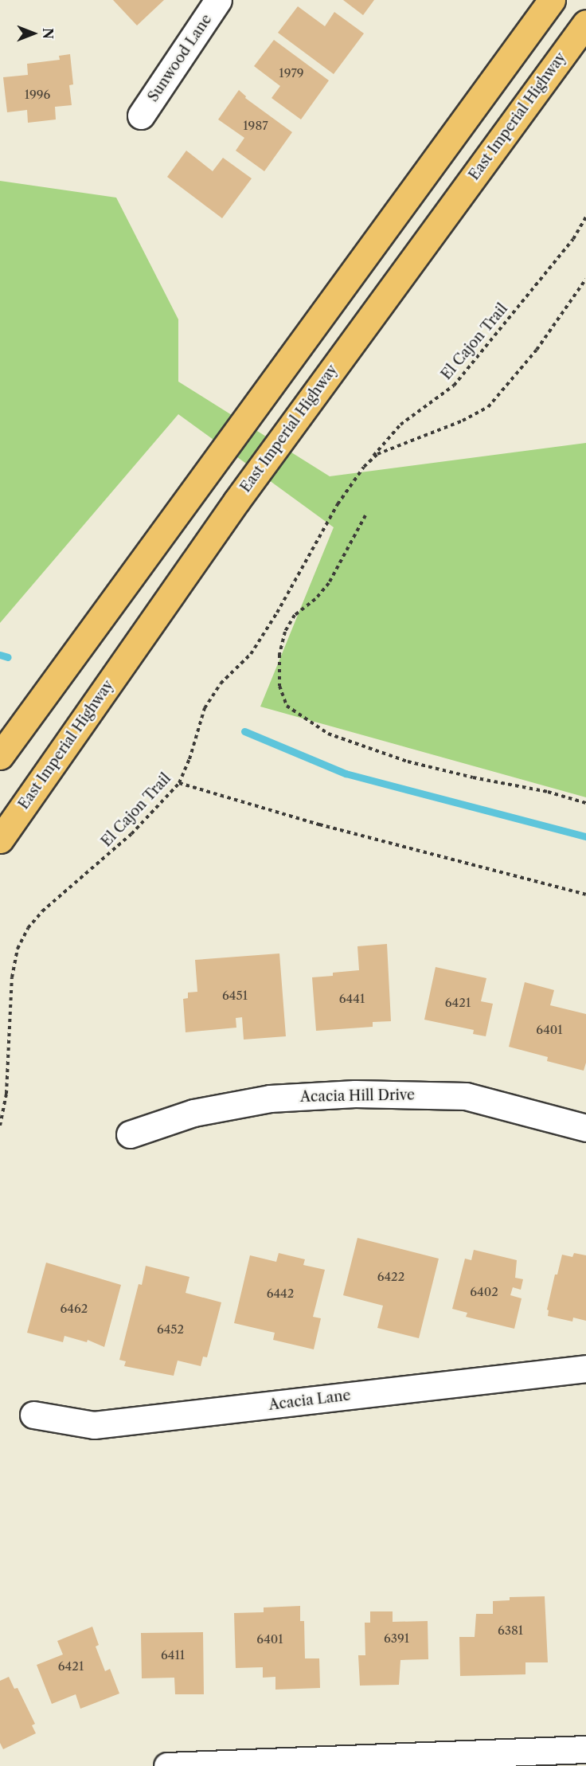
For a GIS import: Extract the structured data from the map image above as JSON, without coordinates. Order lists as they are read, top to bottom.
{
  "streets": {
    "highway": ["East Imperial Highway"],
    "street": ["Sunwood Lane", "Acacia Hill Drive", "Acacia Lane"],
    "path": ["El Cajon Trail"]
  },
  "house_numbers": [
    "1979",
    "1996",
    "1987",
    "6451",
    "6441",
    "6421",
    "6401",
    "6422",
    "6402",
    "6442",
    "6462",
    "6452",
    "6381",
    "6391",
    "6401",
    "6411",
    "6421"
  ],
  "north": "right"
}
